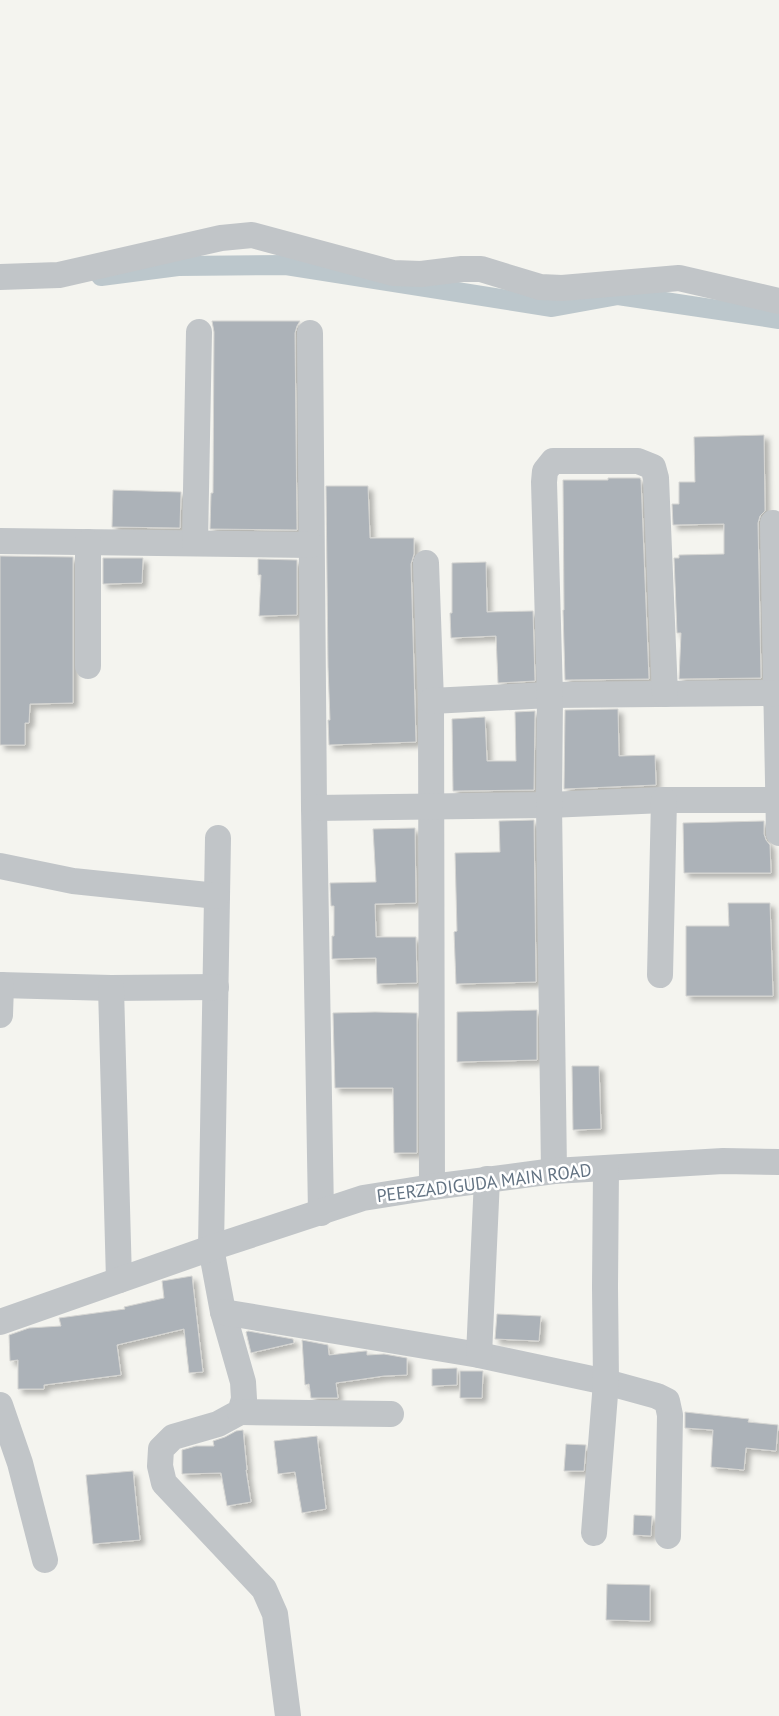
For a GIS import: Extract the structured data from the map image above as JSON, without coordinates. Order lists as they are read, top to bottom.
{
  "streets": {
    "street": ["PEERZADIGUDA MAIN ROAD"]
  }
}
